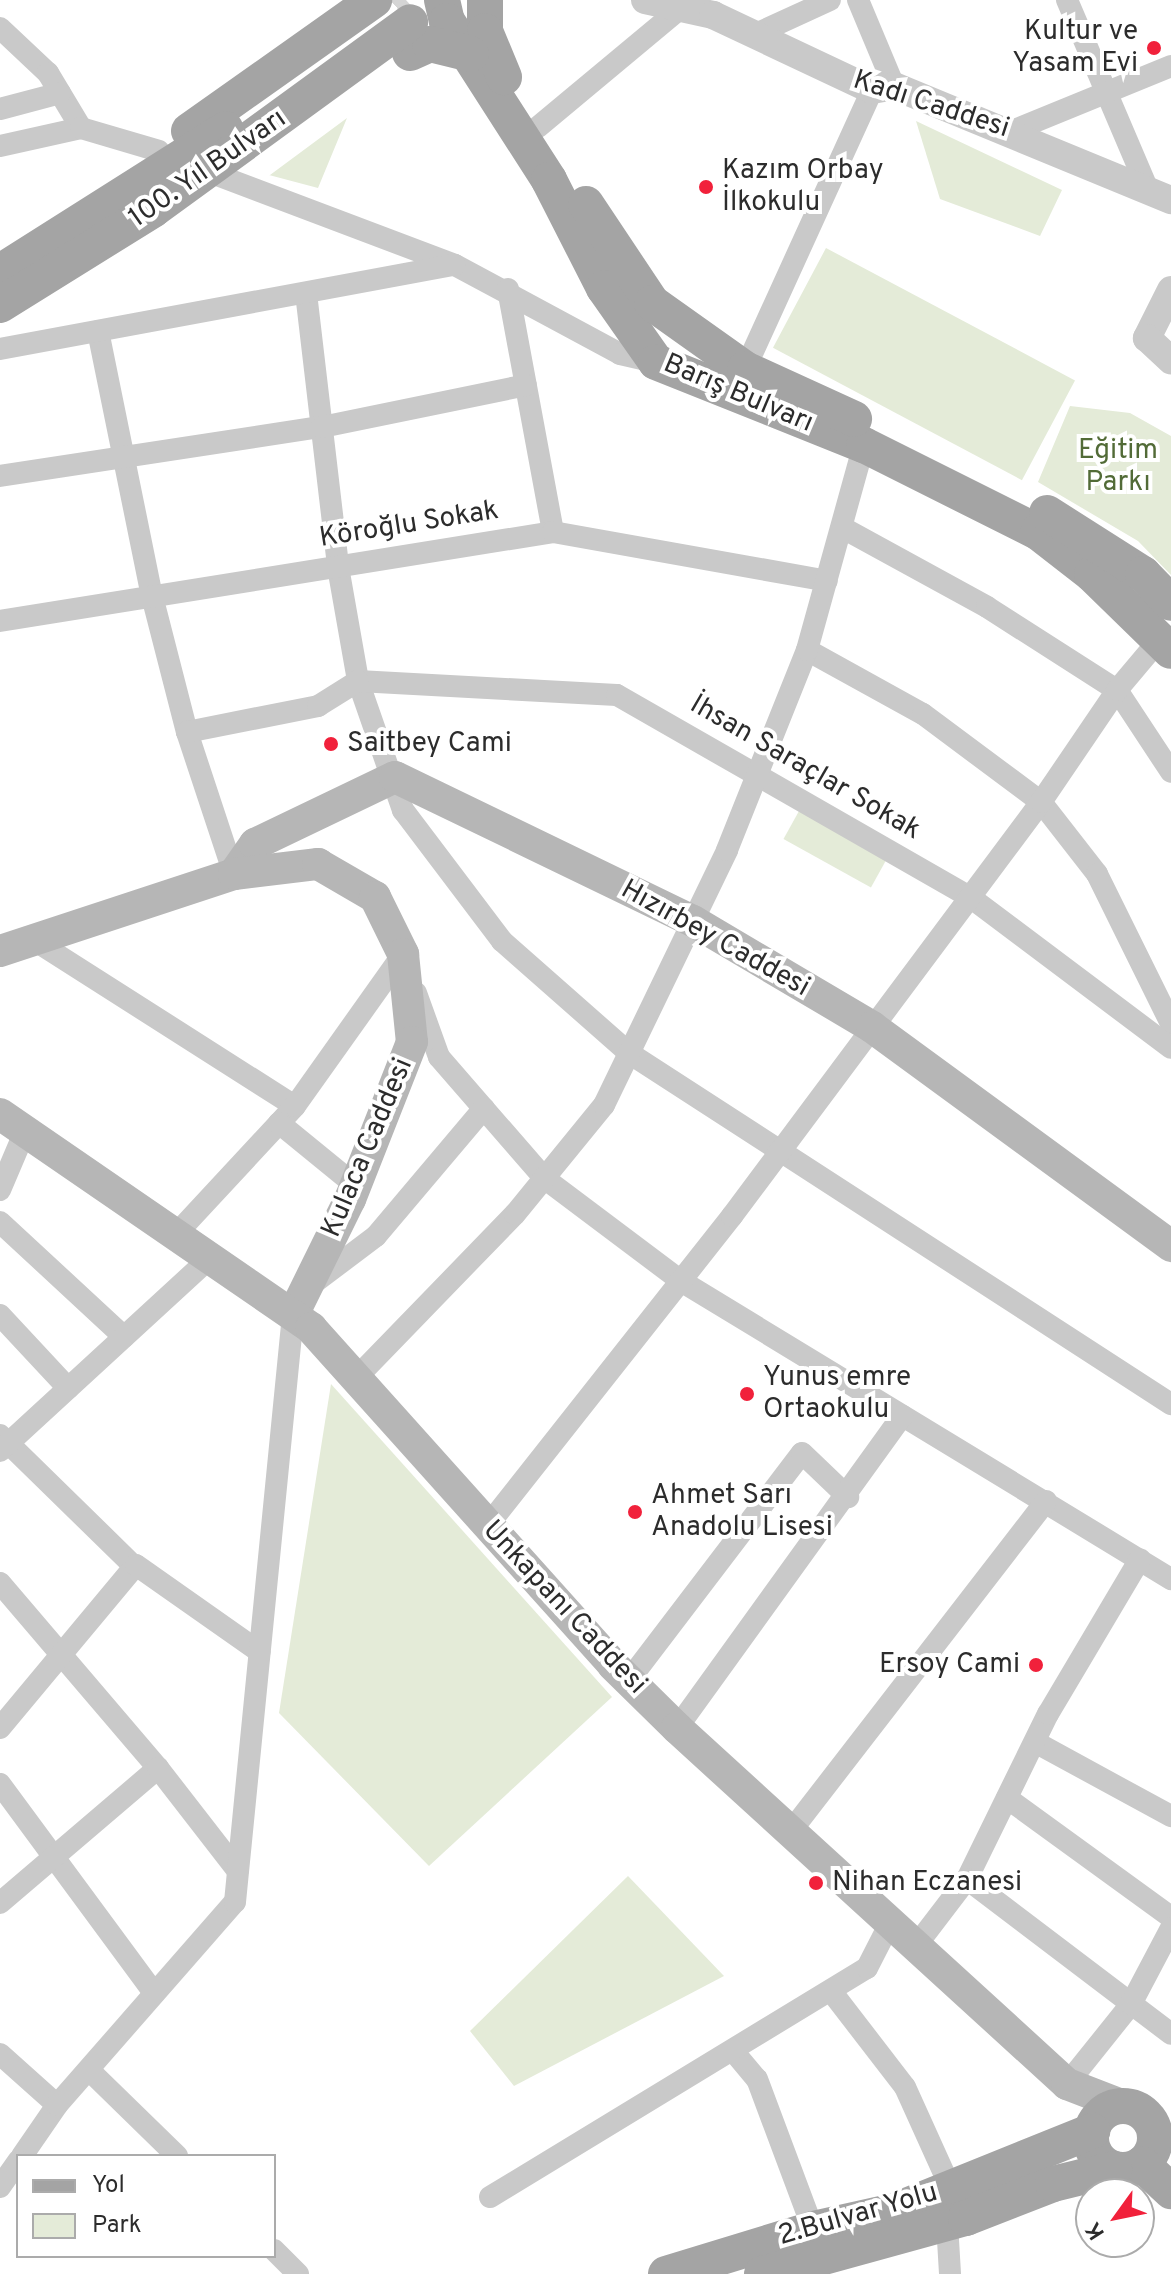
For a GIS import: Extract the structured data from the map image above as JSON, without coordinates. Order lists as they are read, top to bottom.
{
  "streets": {
    "main road": [
      "100. Yıl Bulvarı",
      "Barış Bulvarı",
      "Hızırbey Caddesi",
      "Kulaca Caddesi",
      "Unkapanı Caddesi",
      "2.Bulvar Yolu"
    ],
    "street": ["Kadı Caddesi", "Köroğlu Sokak", "İhsan Saraçlar Sokak"]
  },
  "crossings": [
    ["100. Yıl Bulvarı", "Barış Bulvarı"],
    ["Kulaca Caddesi", "Unkapanı Caddesi"],
    ["Unkapanı Caddesi", "2.Bulvar Yolu"]
  ],
  "parks": ["Eğitim Parkı"],
  "places": [
    "Kultur ve Yasam Evi",
    "Kazım Orbay İlkokulu",
    "Saitbey Cami",
    "Yunus emre Ortaokulu",
    "Ahmet Sarı Anadolu Lisesi",
    "Ersoy Cami",
    "Nihan Eczanesi"
  ],
  "legend": ["Yol", "Park"],
  "north": "bottom left"
}
